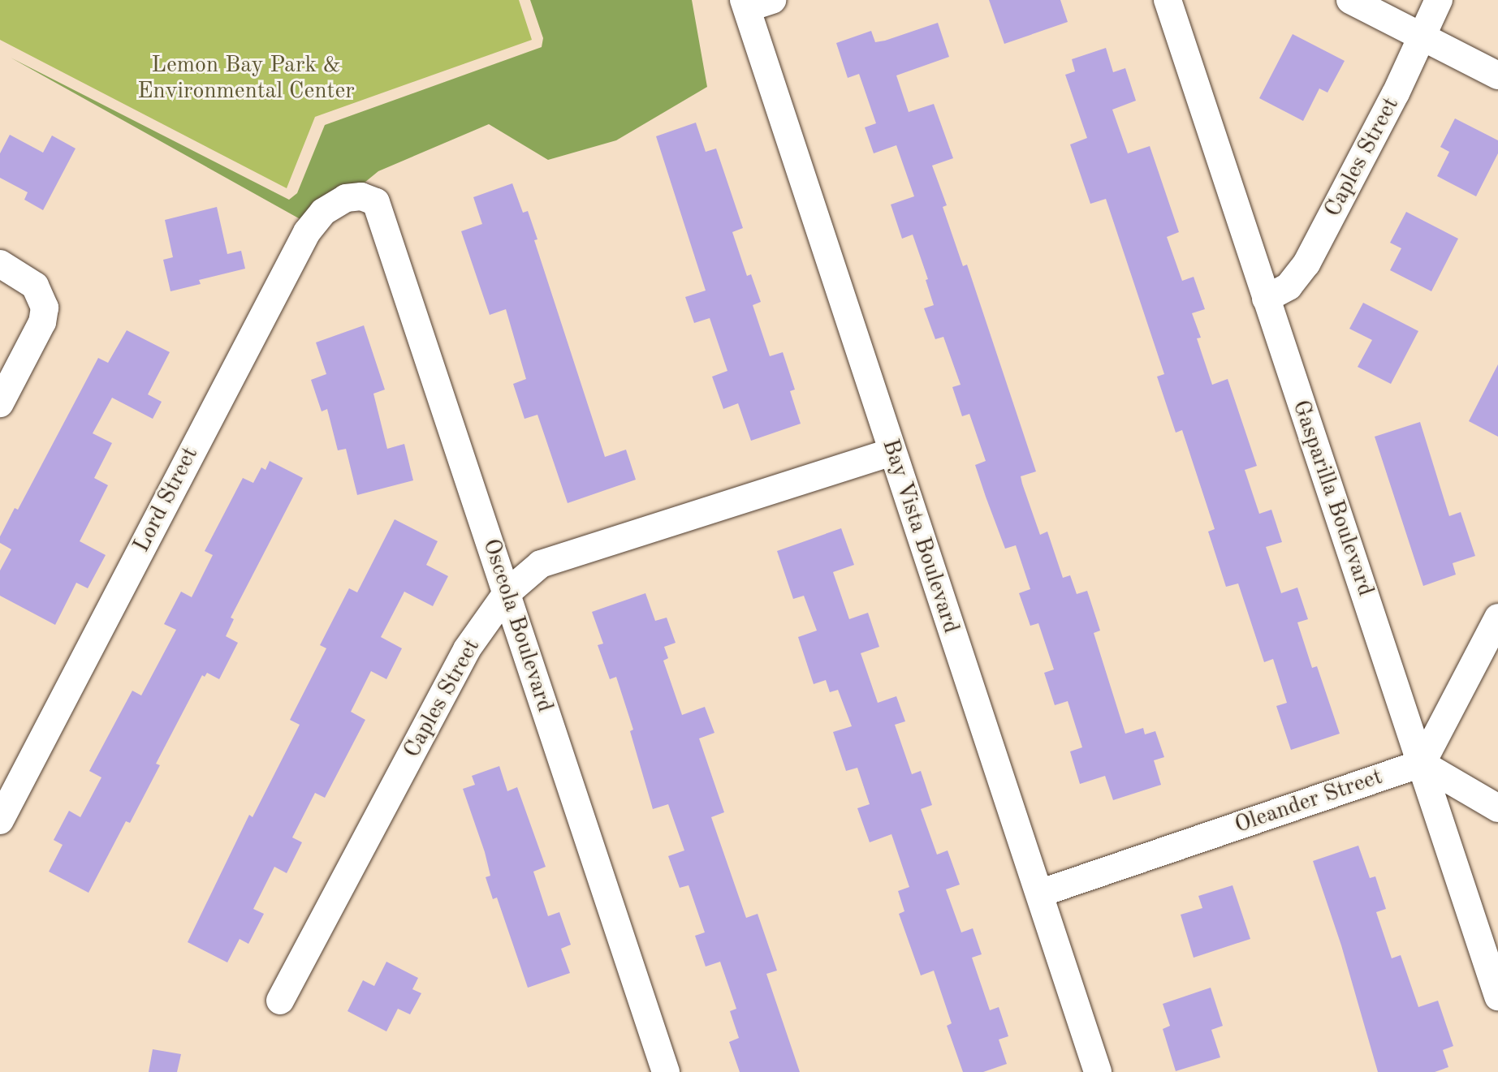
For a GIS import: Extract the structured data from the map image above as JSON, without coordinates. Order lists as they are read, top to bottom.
{
  "streets": {
    "street": [
      "Caples Street",
      "Gasparilla Boulevard",
      "Lord Street",
      "Bay Vista Boulevard",
      "Osceola Boulevard",
      "Oleander Street"
    ]
  },
  "crossings": [
    ["Caples Street", "Gasparilla Boulevard"],
    ["Caples Street", "Bay Vista Boulevard"],
    ["Caples Street", "Osceola Boulevard"],
    ["Gasparilla Boulevard", "Oleander Street"],
    ["Lord Street", "Osceola Boulevard"],
    ["Bay Vista Boulevard", "Oleander Street"]
  ],
  "parks": ["Lemon Bay Park & Environmental Center"]
}
